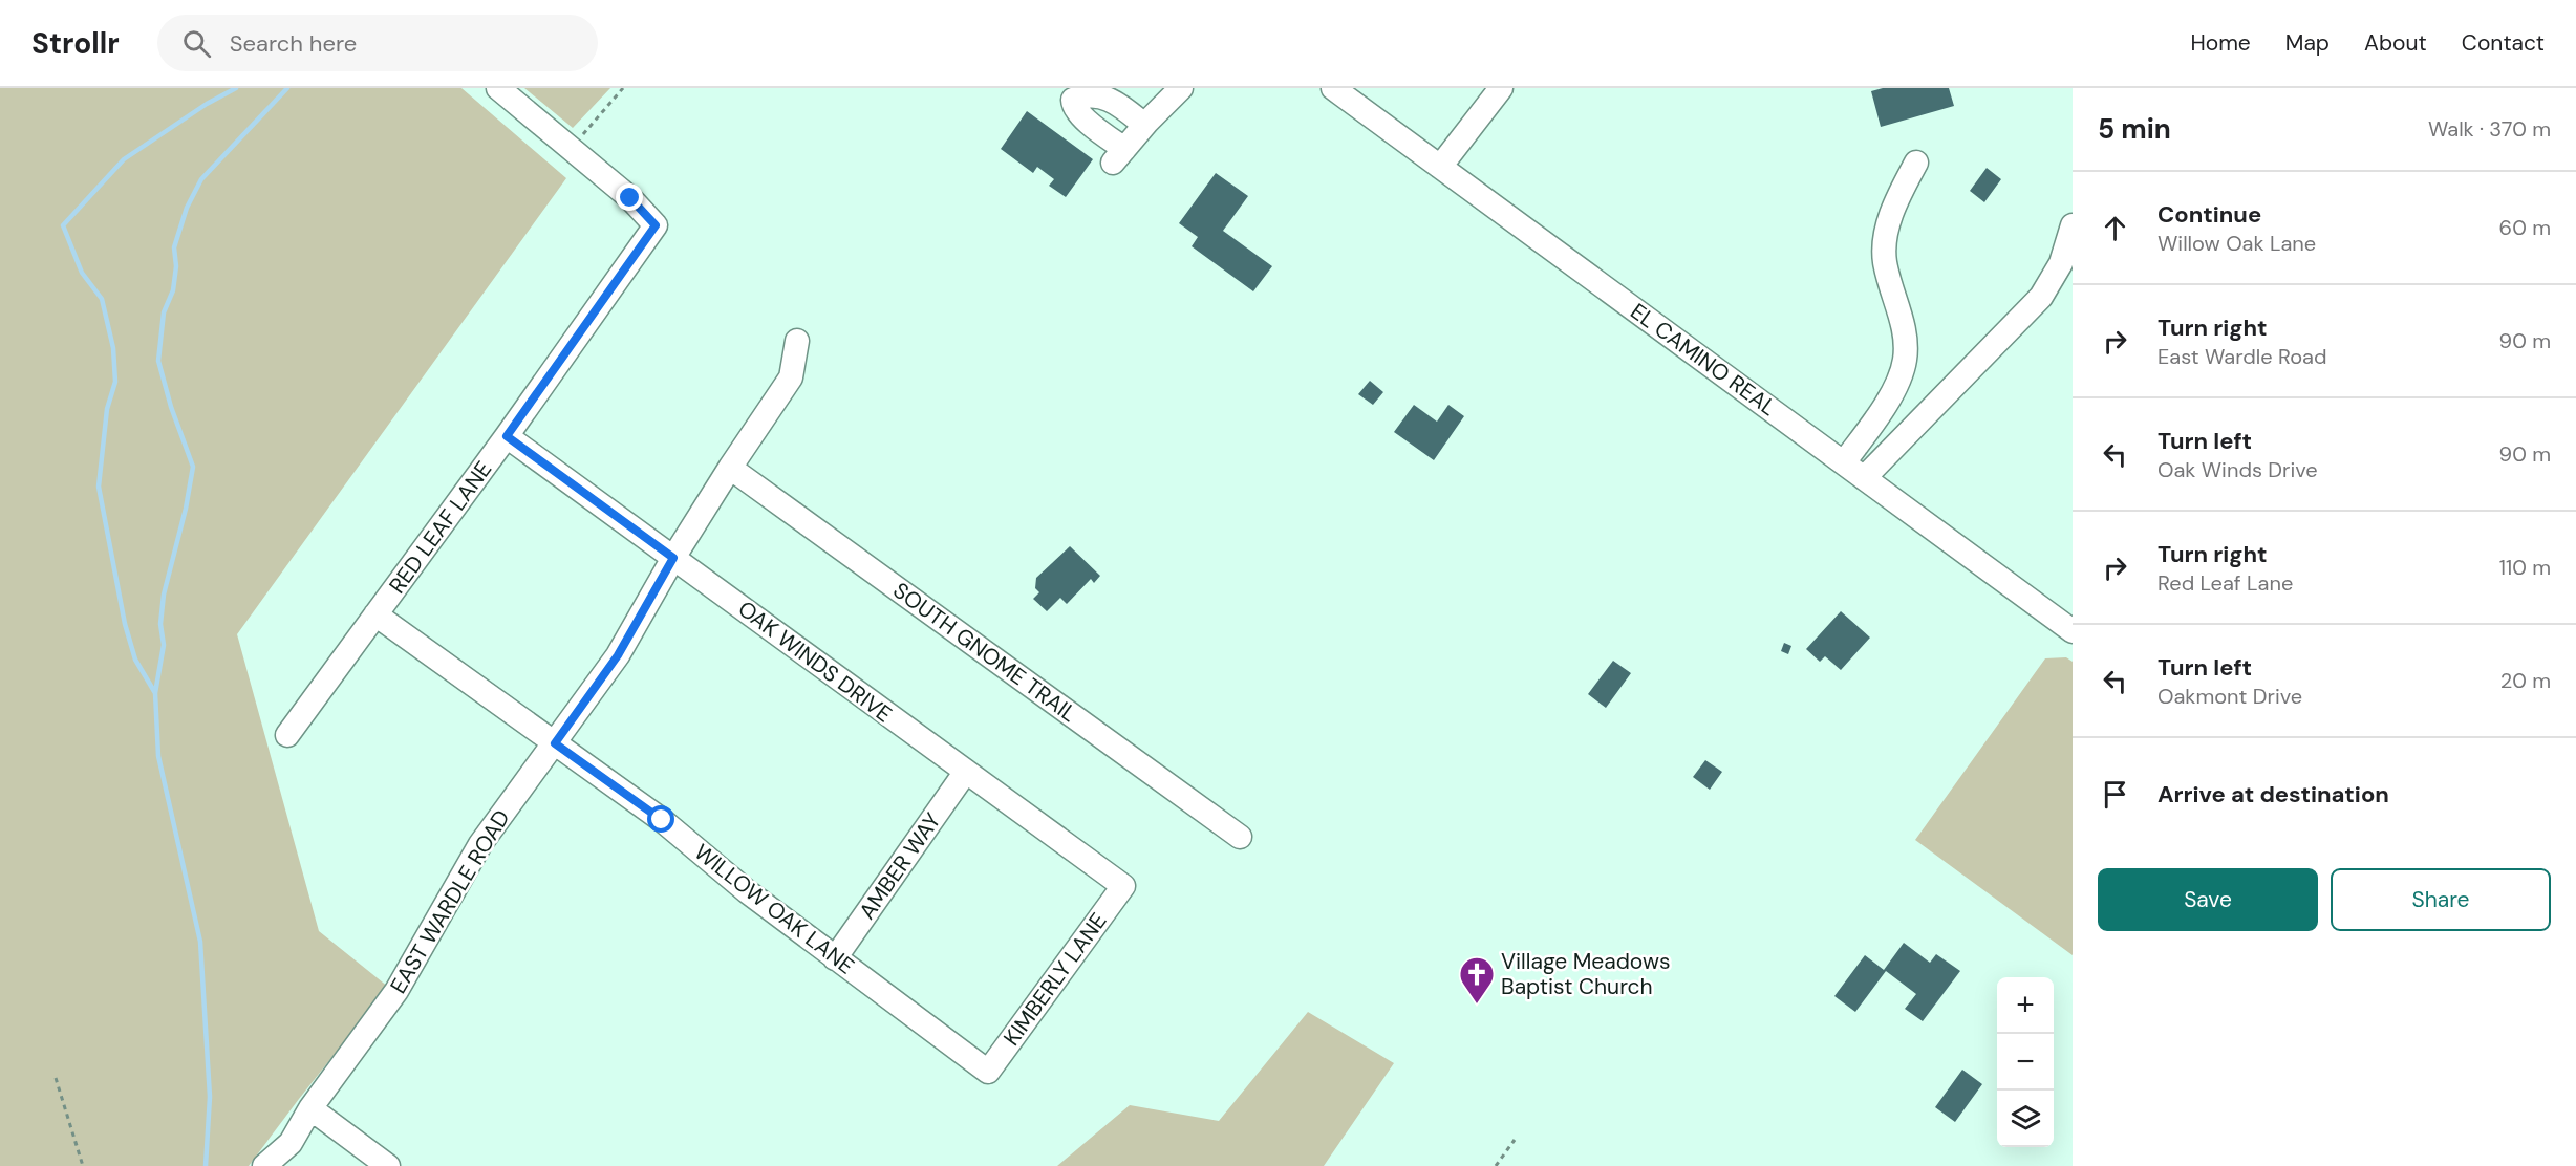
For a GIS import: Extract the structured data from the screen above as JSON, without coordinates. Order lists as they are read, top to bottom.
{
  "streets": {
    "street": [
      "EL CAMINO REAL",
      "RED LEAF LANE",
      "SOUTH GNOME TRAIL",
      "OAK WINDS DRIVE",
      "AMBER WAY",
      "EAST WARDLE ROAD",
      "WILLOW OAK LANE",
      "KIMBERLY LANE"
    ]
  },
  "crossings": [
    ["RED LEAF LANE", "OAK WINDS DRIVE"],
    ["RED LEAF LANE", "WILLOW OAK LANE"],
    ["SOUTH GNOME TRAIL", "EAST WARDLE ROAD"],
    ["OAK WINDS DRIVE", "AMBER WAY"],
    ["OAK WINDS DRIVE", "EAST WARDLE ROAD"],
    ["OAK WINDS DRIVE", "KIMBERLY LANE"],
    ["AMBER WAY", "WILLOW OAK LANE"],
    ["EAST WARDLE ROAD", "WILLOW OAK LANE"],
    ["WILLOW OAK LANE", "KIMBERLY LANE"]
  ],
  "places": {
    "church": ["Village Meadows Baptist Church"]
  },
  "page": {
    "header": "Strollr",
    "search": "Search here",
    "nav": [
      "Home",
      "Map",
      "About",
      "Contact"
    ],
    "heading": ["5 min", "Walk · 370 m"],
    "list": [
      ["Continue", "Willow Oak Lane", "60 m"],
      ["Turn right", "East Wardle Road", "90 m"],
      ["Turn left", "Oak Winds Drive", "90 m"],
      ["Turn right", "Red Leaf Lane", "110 m"],
      ["Turn left", "Oakmont Drive", "20 m"],
      "Arrive at destination"
    ],
    "buttons": ["Save", "Share"],
    "map_buttons": ["+", "−"]
  }
}
